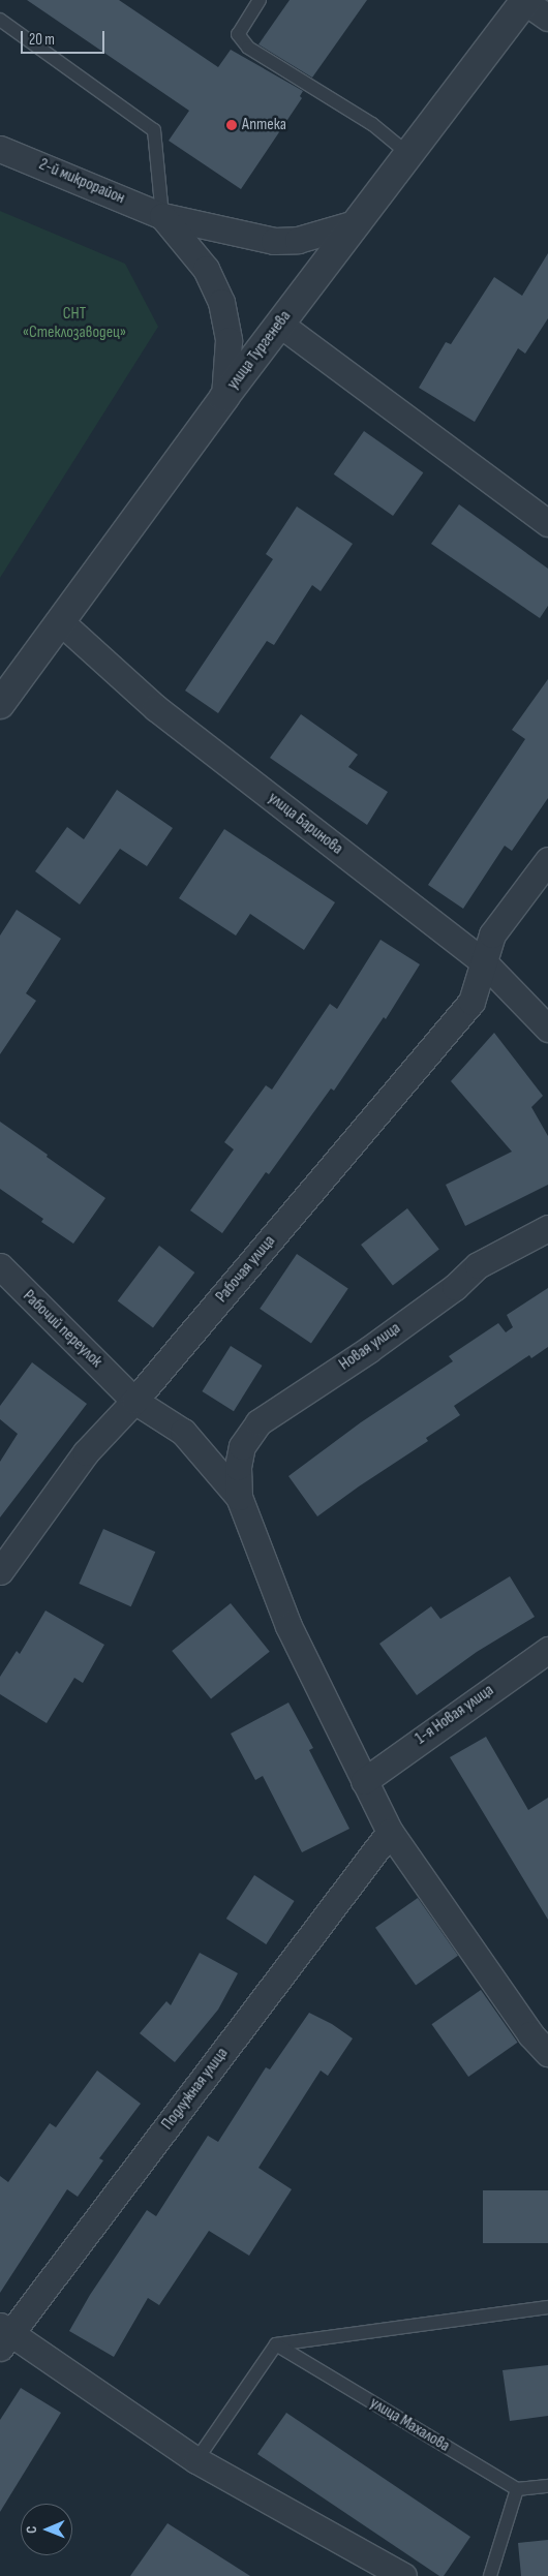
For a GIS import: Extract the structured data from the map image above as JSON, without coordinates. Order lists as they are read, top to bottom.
{
  "streets": {
    "street": [
      "2-й микрорайон",
      "улица Тургенева",
      "улица Баринова",
      "Рабочая улица",
      "Рабочий переулок",
      "Новая улица",
      "1-я Новая улица",
      "Подлужная улица"
    ],
    "lane": ["улица Махалова"]
  },
  "crossings": [
    ["2-й микрорайон", "улица Тургенева"],
    ["улица Тургенева", "улица Баринова"],
    ["улица Баринова", "Рабочая улица"],
    ["Рабочая улица", "Рабочий переулок"],
    ["Рабочий переулок", "Новая улица"]
  ],
  "parks": ["СНТ «Стеклозаводец»"],
  "places": ["Аптека"],
  "scale_bar": "20 m",
  "north": "left"
}
